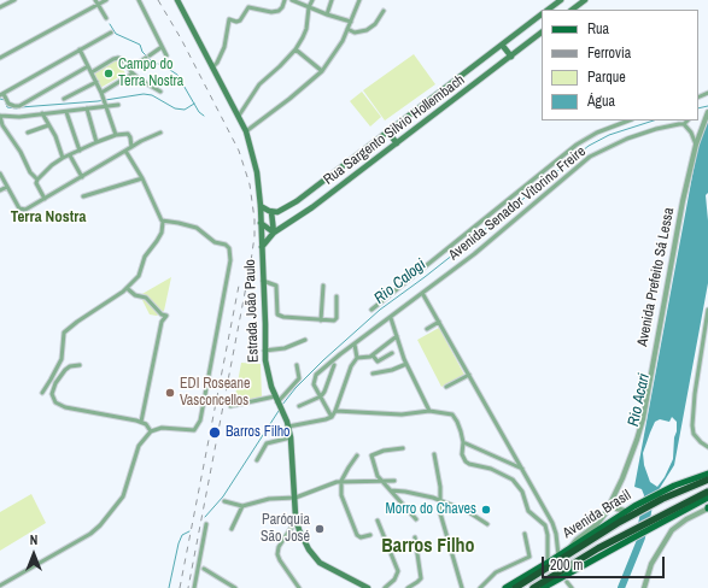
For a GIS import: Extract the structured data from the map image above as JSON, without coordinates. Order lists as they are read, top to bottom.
{
  "streets": {
    "highway": ["Avenida Brasil"],
    "main road": ["Rua Sargento Silvio Hollembach", "Estrada João Paulo"],
    "street": ["Avenida Senador Vitorino Freire", "Avenida Prefeito Sá Lessa"]
  },
  "crossings": [
    ["Rua Sargento Silvio Hollembach", "Estrada João Paulo"],
    ["Avenida Prefeito Sá Lessa", "Avenida Brasil"]
  ],
  "districts": ["Terra Nostra", "Barros Filho"],
  "water": ["Rio Calogi", "Rio Acari"],
  "places": [
    "Campo do Terra Nostra",
    "EDI Roseane Vasconcellos",
    "Barros Filho",
    "Morro do Chaves",
    "Paróquia São José"
  ],
  "legend": [
    "Rua",
    "Ferrovia",
    "Parque",
    "Água"
  ],
  "scale_bar": "200 m",
  "north": "top"
}
